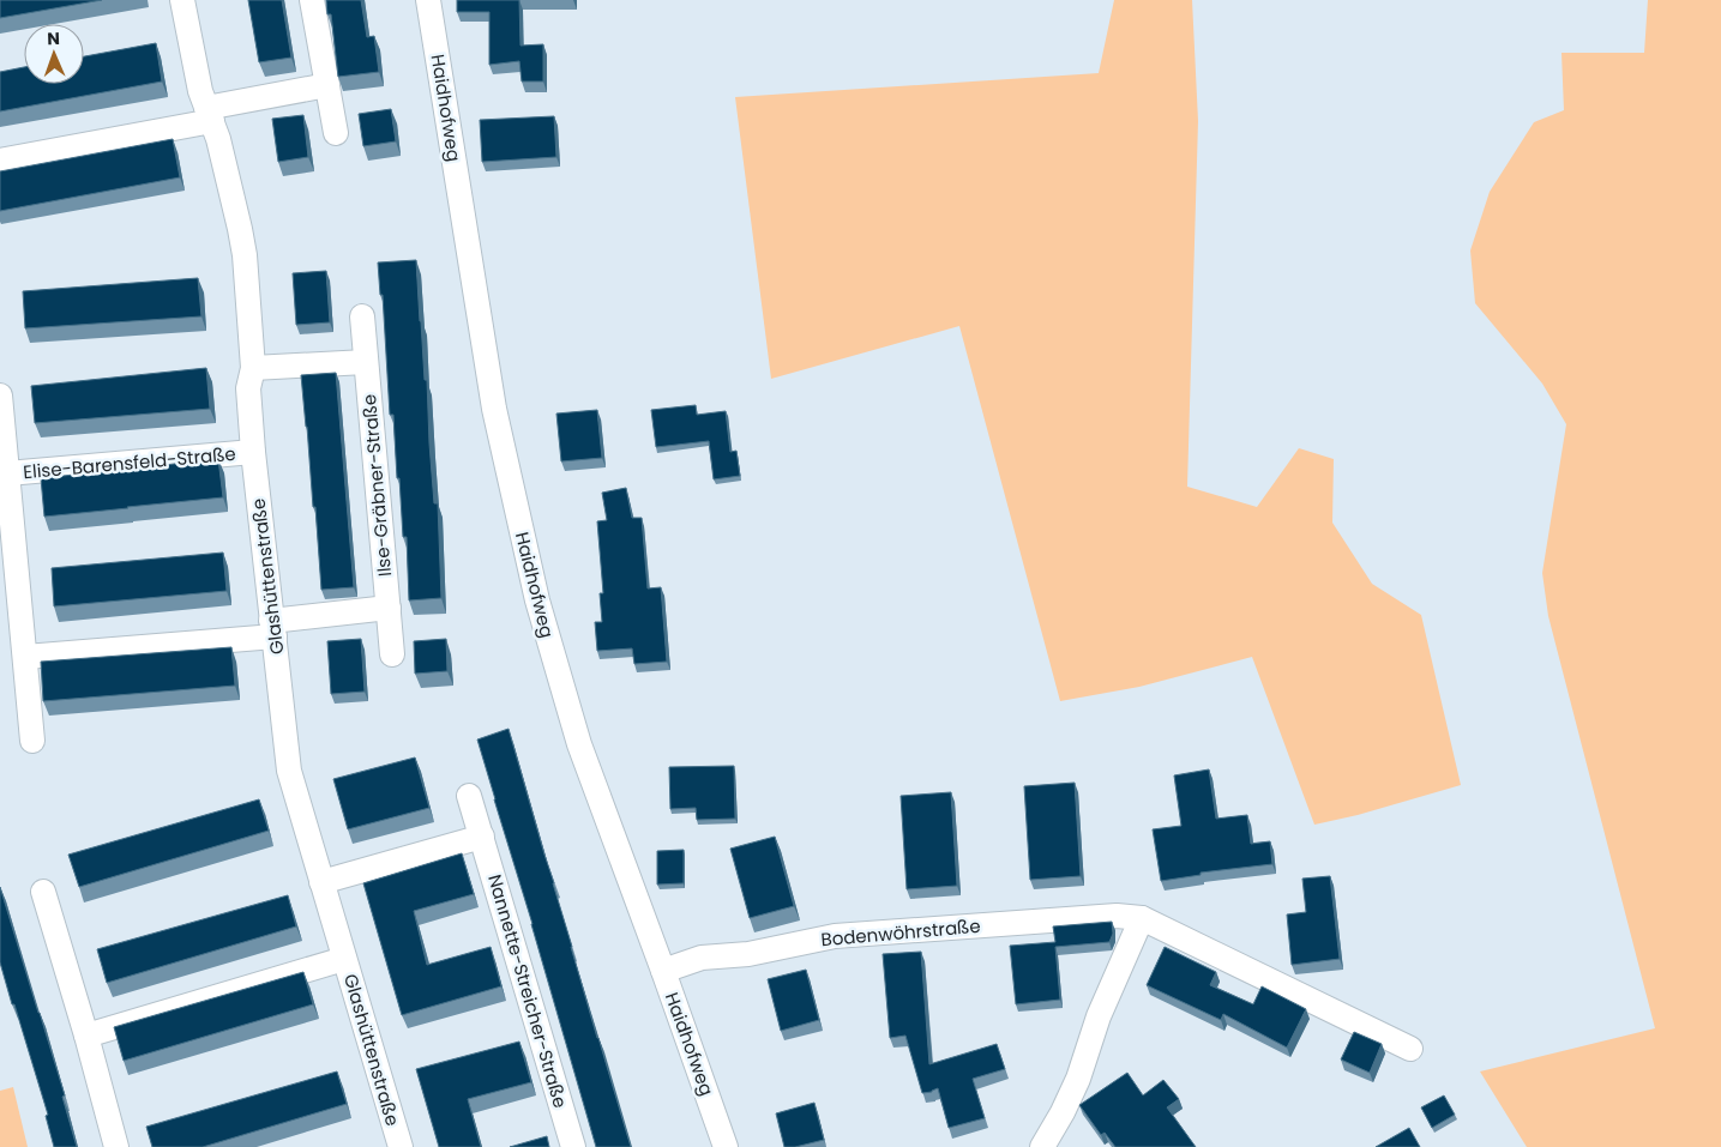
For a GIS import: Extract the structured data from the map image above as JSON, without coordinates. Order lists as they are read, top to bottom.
{
  "streets": {
    "street": [
      "Haidhofweg",
      "Elise-Barensfeld-Straße",
      "Ilse-Gräbner-Straße",
      "Glashüttenstraße",
      "Bodenwöhrstraße",
      "Nannette-Streicher-Straße"
    ]
  },
  "crossings": [
    ["Haidhofweg", "Bodenwöhrstraße"],
    ["Elise-Barensfeld-Straße", "Glashüttenstraße"]
  ],
  "north": "top"
}
